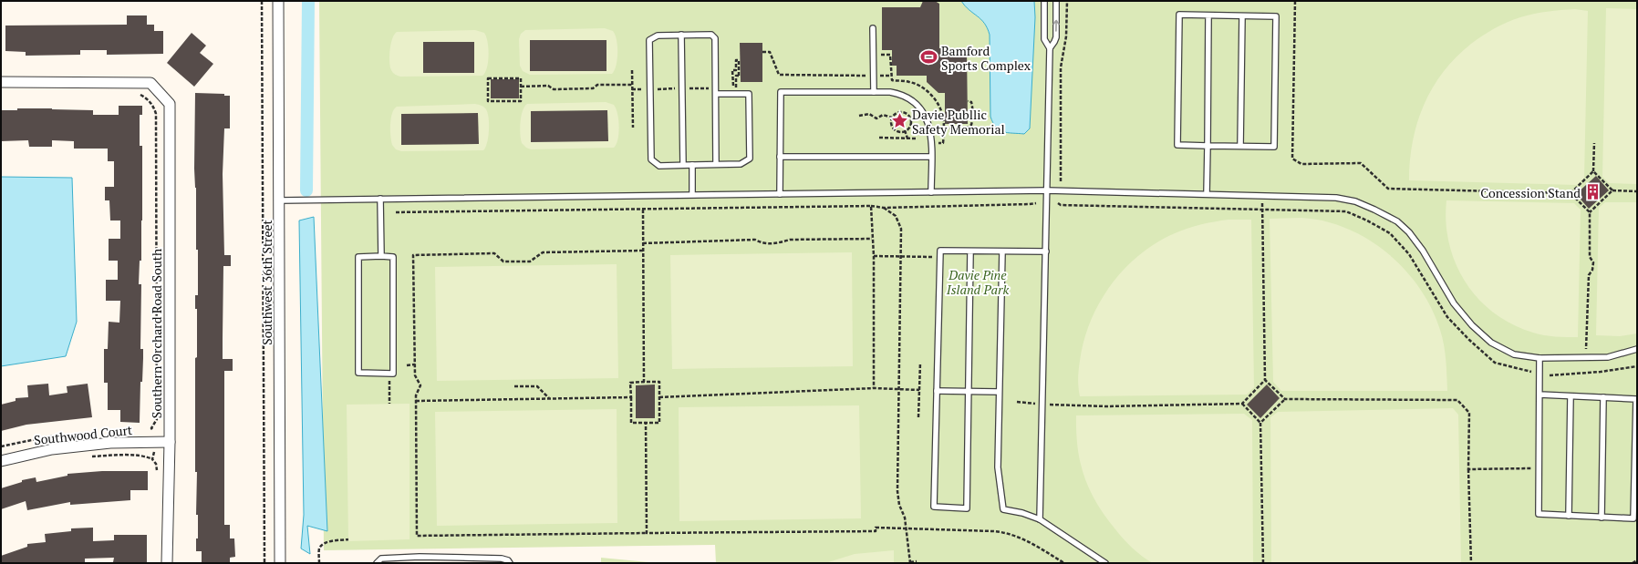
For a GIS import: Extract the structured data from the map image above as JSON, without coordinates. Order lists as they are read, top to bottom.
{
  "streets": {
    "street": ["Southwest 36th Street", "Southern Orchard Road South", "Southwood Court"]
  },
  "crossings": [
    ["Southern Orchard Road South", "Southwood Court"]
  ],
  "parks": ["Davie Pine Island Park"],
  "places": {
    "sports": ["Bamford Sports Complex"],
    "place": ["Davie Publlic Safety Memorial"],
    "building": ["Concession Stand"]
  }
}
